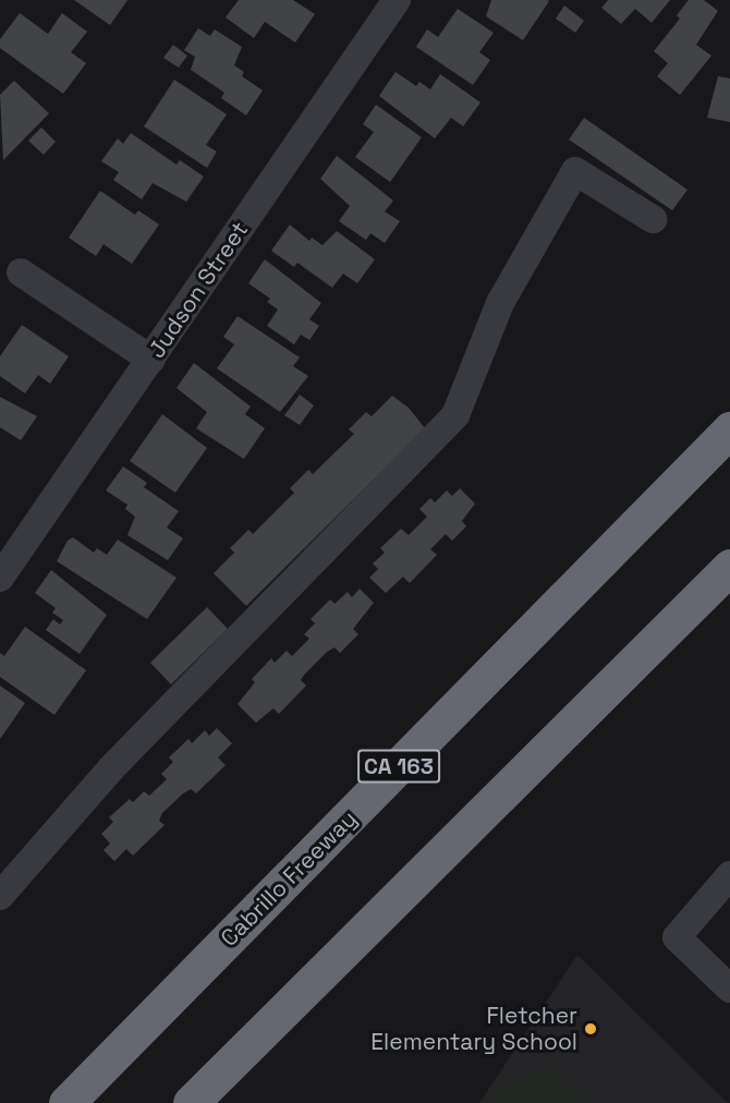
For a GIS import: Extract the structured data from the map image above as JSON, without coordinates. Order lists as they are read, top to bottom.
{
  "streets": {
    "highway": ["CA 163", "Cabrillo Freeway"],
    "street": ["Judson Street"]
  },
  "places": ["Fletcher Elementary School"]
}
